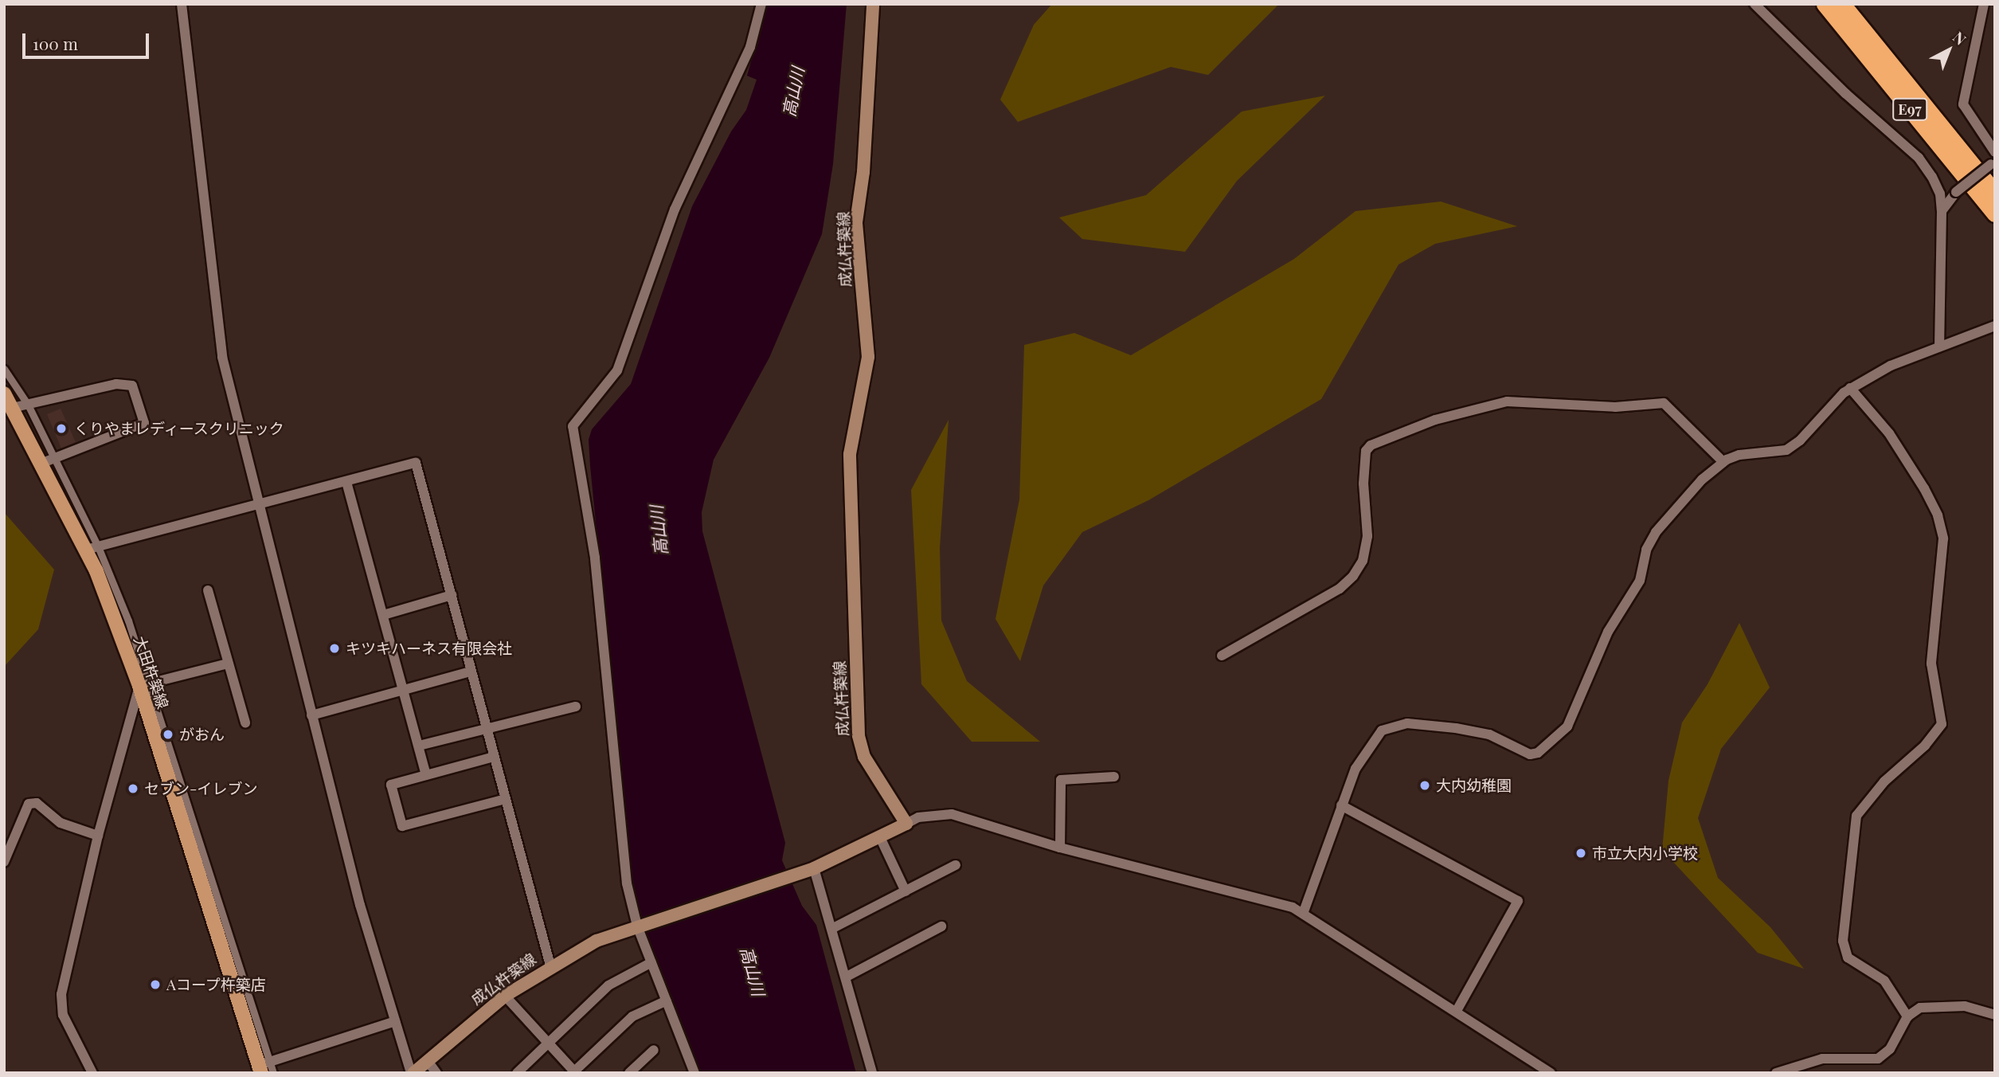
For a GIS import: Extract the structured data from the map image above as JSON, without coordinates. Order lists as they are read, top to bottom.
{
  "streets": {
    "highway": ["E97"],
    "main road": ["成仏杵築線", "大田杵築線"]
  },
  "water": ["高山川"],
  "places": [
    "くりやまレディースクリニック",
    "キツキハーネス有限会社",
    "がおん",
    "大内幼稚園",
    "セブン-イレブン",
    "市立大内小学校",
    "Aコープ杵築店"
  ],
  "scale_bar": "100 m",
  "north": "top right"
}
